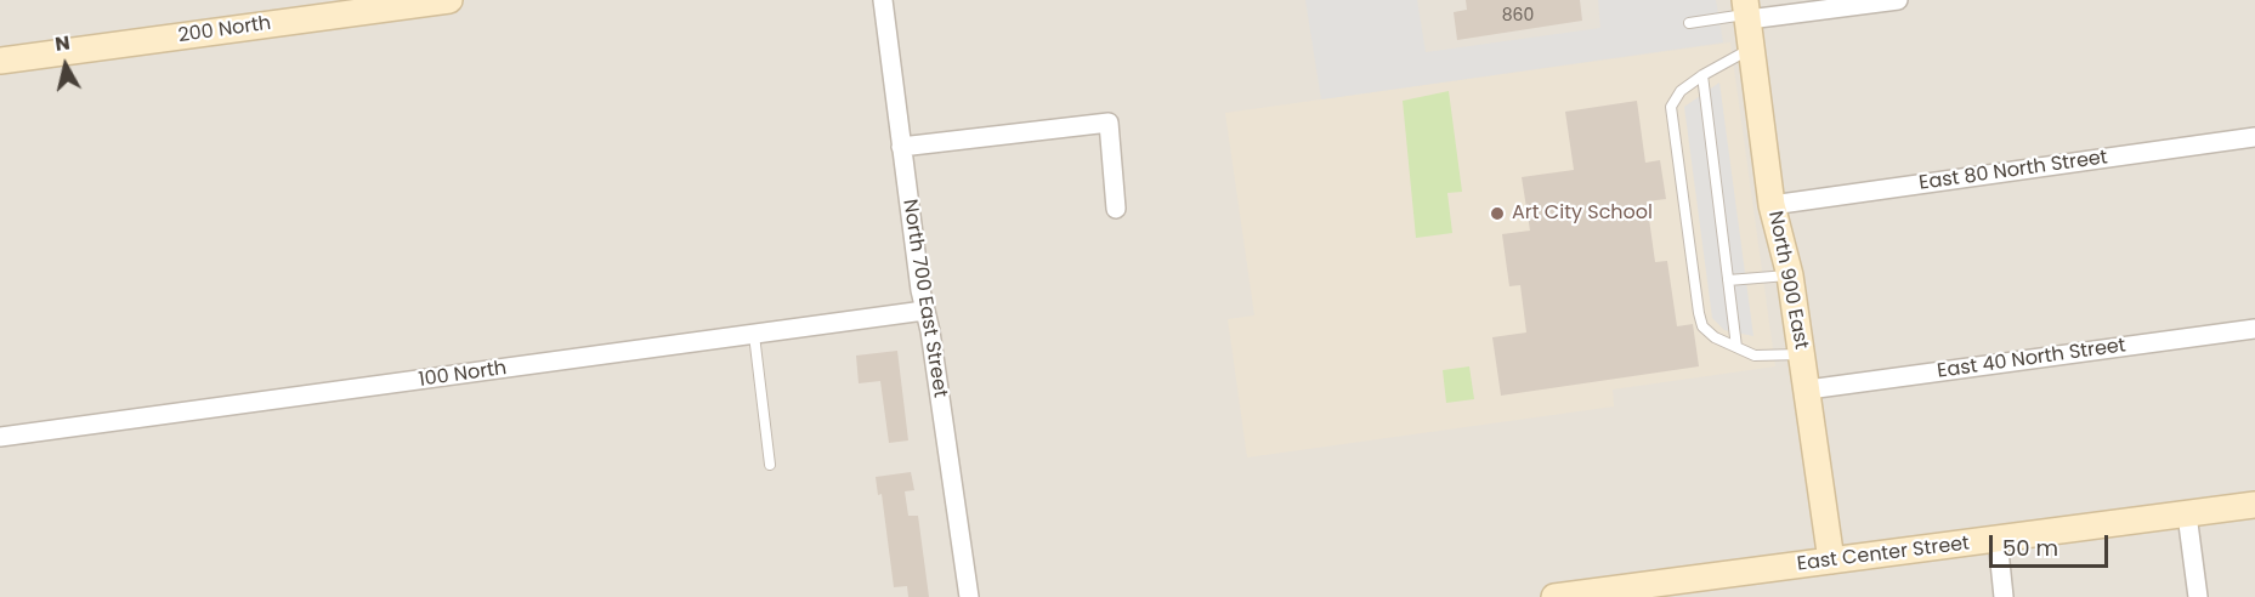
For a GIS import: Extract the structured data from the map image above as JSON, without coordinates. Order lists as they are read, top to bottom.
{
  "streets": {
    "street": [
      "200 North",
      "East 80 North Street",
      "North 900 East",
      "North 700 East Street",
      "East 40 North Street",
      "100 North",
      "East Center Street"
    ]
  },
  "crossings": [
    ["East 80 North Street", "North 900 East"],
    ["North 900 East", "East 40 North Street"],
    ["North 900 East", "East Center Street"],
    ["North 700 East Street", "100 North"]
  ],
  "places": ["Art City School"],
  "house_numbers": ["860"],
  "scale_bar": "50 m",
  "north": "top"
}
